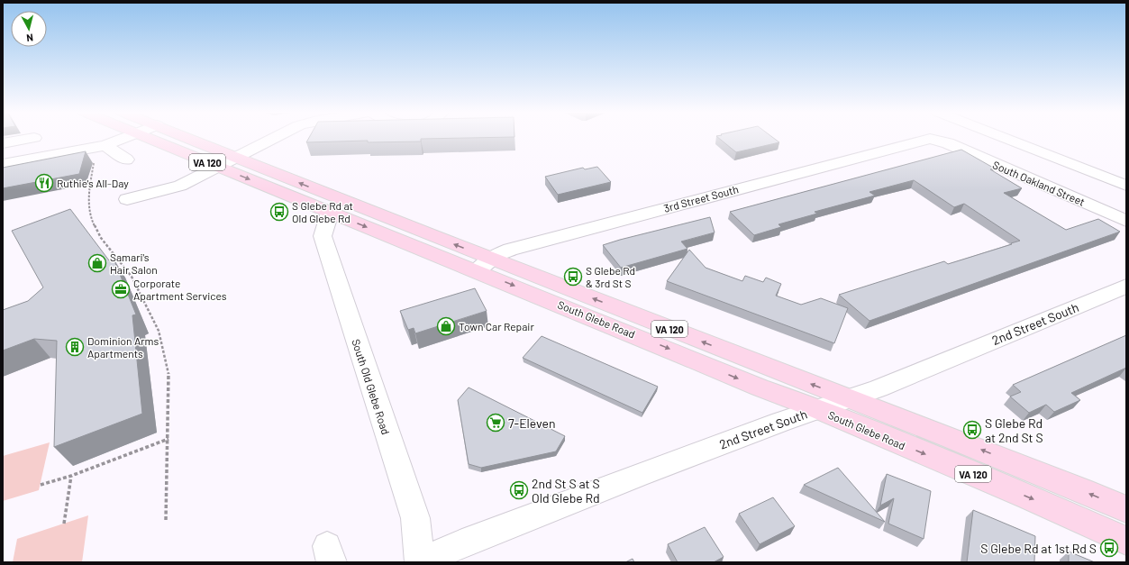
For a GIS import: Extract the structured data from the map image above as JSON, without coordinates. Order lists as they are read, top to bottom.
{
  "streets": {
    "main road": ["VA 120", "South Glebe Road"],
    "street": [
      "South Oakland Street",
      "3rd Street South",
      "2nd Street South",
      "South Old Glebe Road"
    ]
  },
  "crossings": [
    ["South Oakland Street", "3rd Street South"],
    ["3rd Street South", "South Glebe Road"],
    ["South Glebe Road", "2nd Street South"],
    ["South Glebe Road", "South Old Glebe Road"],
    ["2nd Street South", "South Old Glebe Road"]
  ],
  "places": {
    "restaurant": ["Ruthie's All-Day"],
    "bus stop": [
      "S Glebe Rd at Old Glebe Rd",
      "S Glebe Rd & 3rd St S",
      "S Glebe Rd at 2nd St S",
      "2nd St S at S Old Glebe Rd",
      "S Glebe Rd at 1st Rd S"
    ],
    "shop": ["Samari's Hair Salon", "Town Car Repair"],
    "office": ["Corporate Apartment Services"],
    "building": ["Dominion Arms Apartments"],
    "supermarket": ["7-Eleven"]
  },
  "north": "bottom"
}
